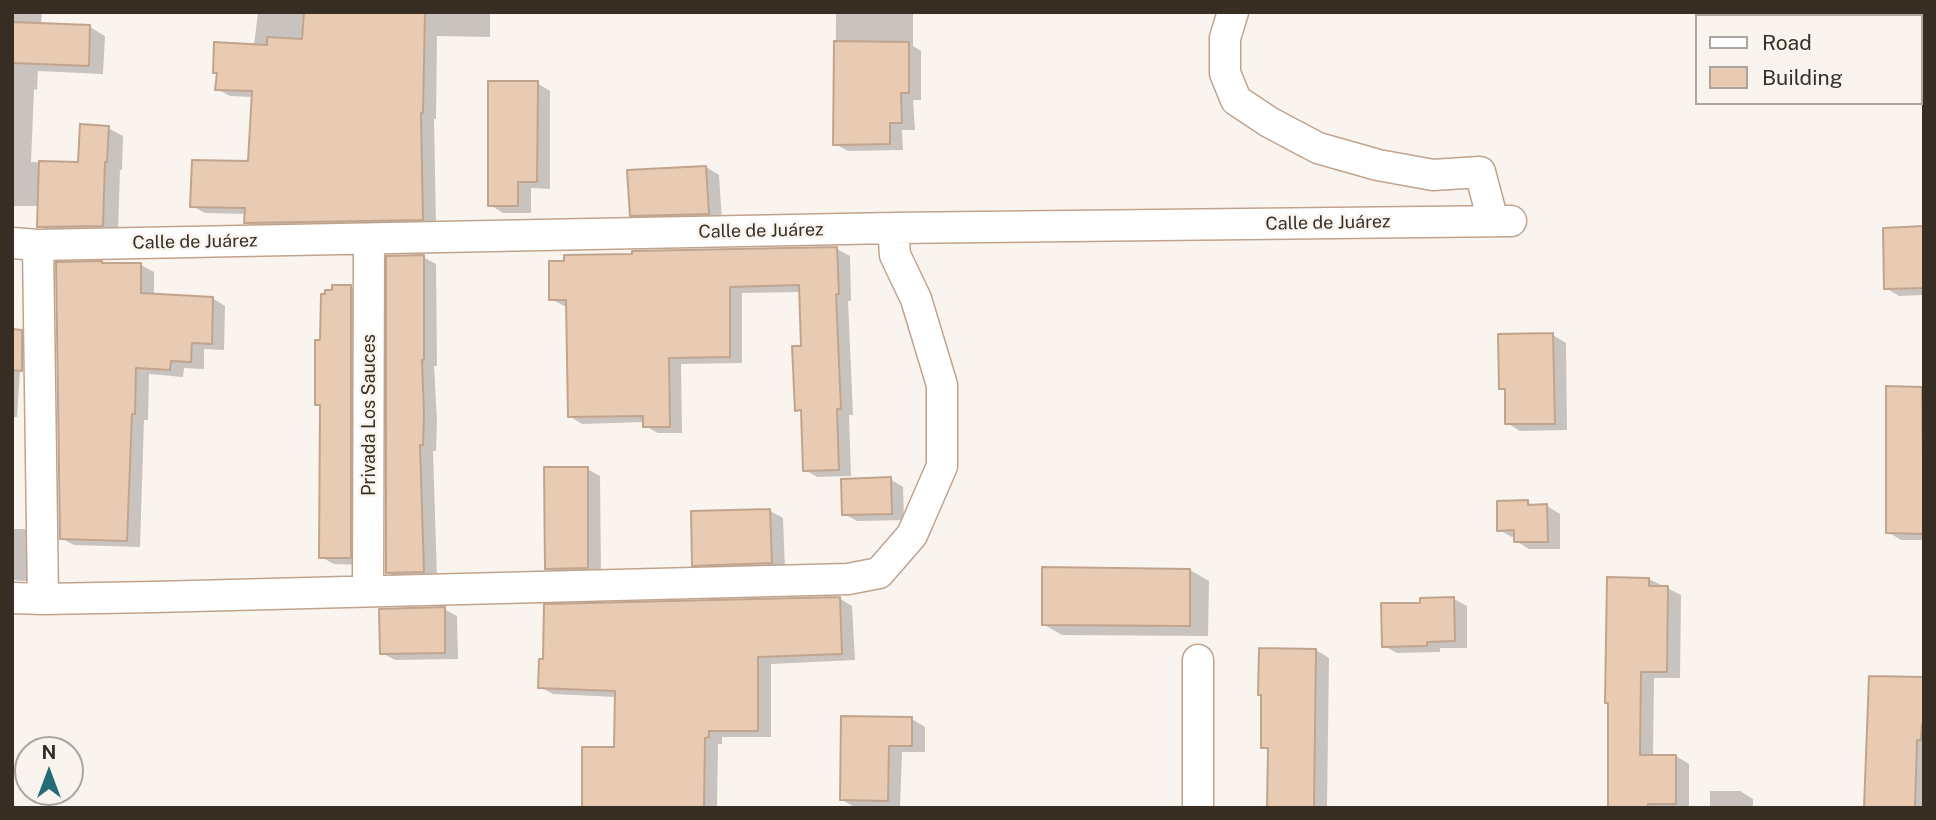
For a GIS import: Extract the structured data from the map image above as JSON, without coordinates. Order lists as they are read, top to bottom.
{
  "streets": {
    "street": ["Calle de Juárez", "Privada Los Sauces"]
  },
  "crossings": [
    ["Calle de Juárez", "Privada Los Sauces"]
  ],
  "legend": ["Road", "Building"],
  "north": "top"
}
